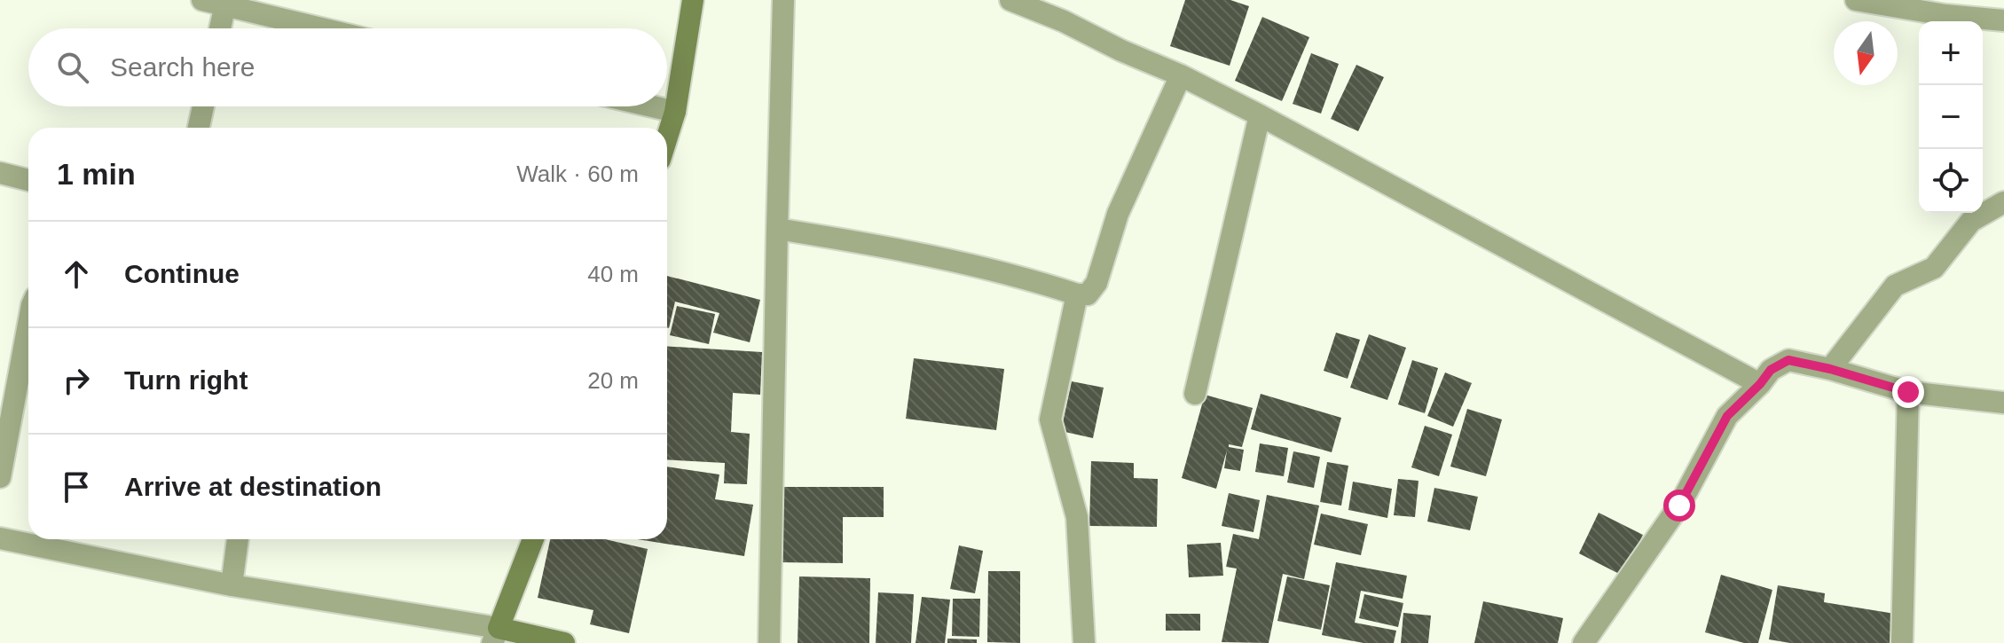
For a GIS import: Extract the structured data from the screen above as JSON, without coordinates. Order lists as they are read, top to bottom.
{
  "north": "bottom",
  "page": {
    "map_buttons": ["+", "−"],
    "search": "Search here",
    "heading": ["1 min", "Walk · 60 m"],
    "list": [
      ["Continue", "40 m"],
      ["Turn right", "20 m"],
      "Arrive at destination"
    ]
  }
}
